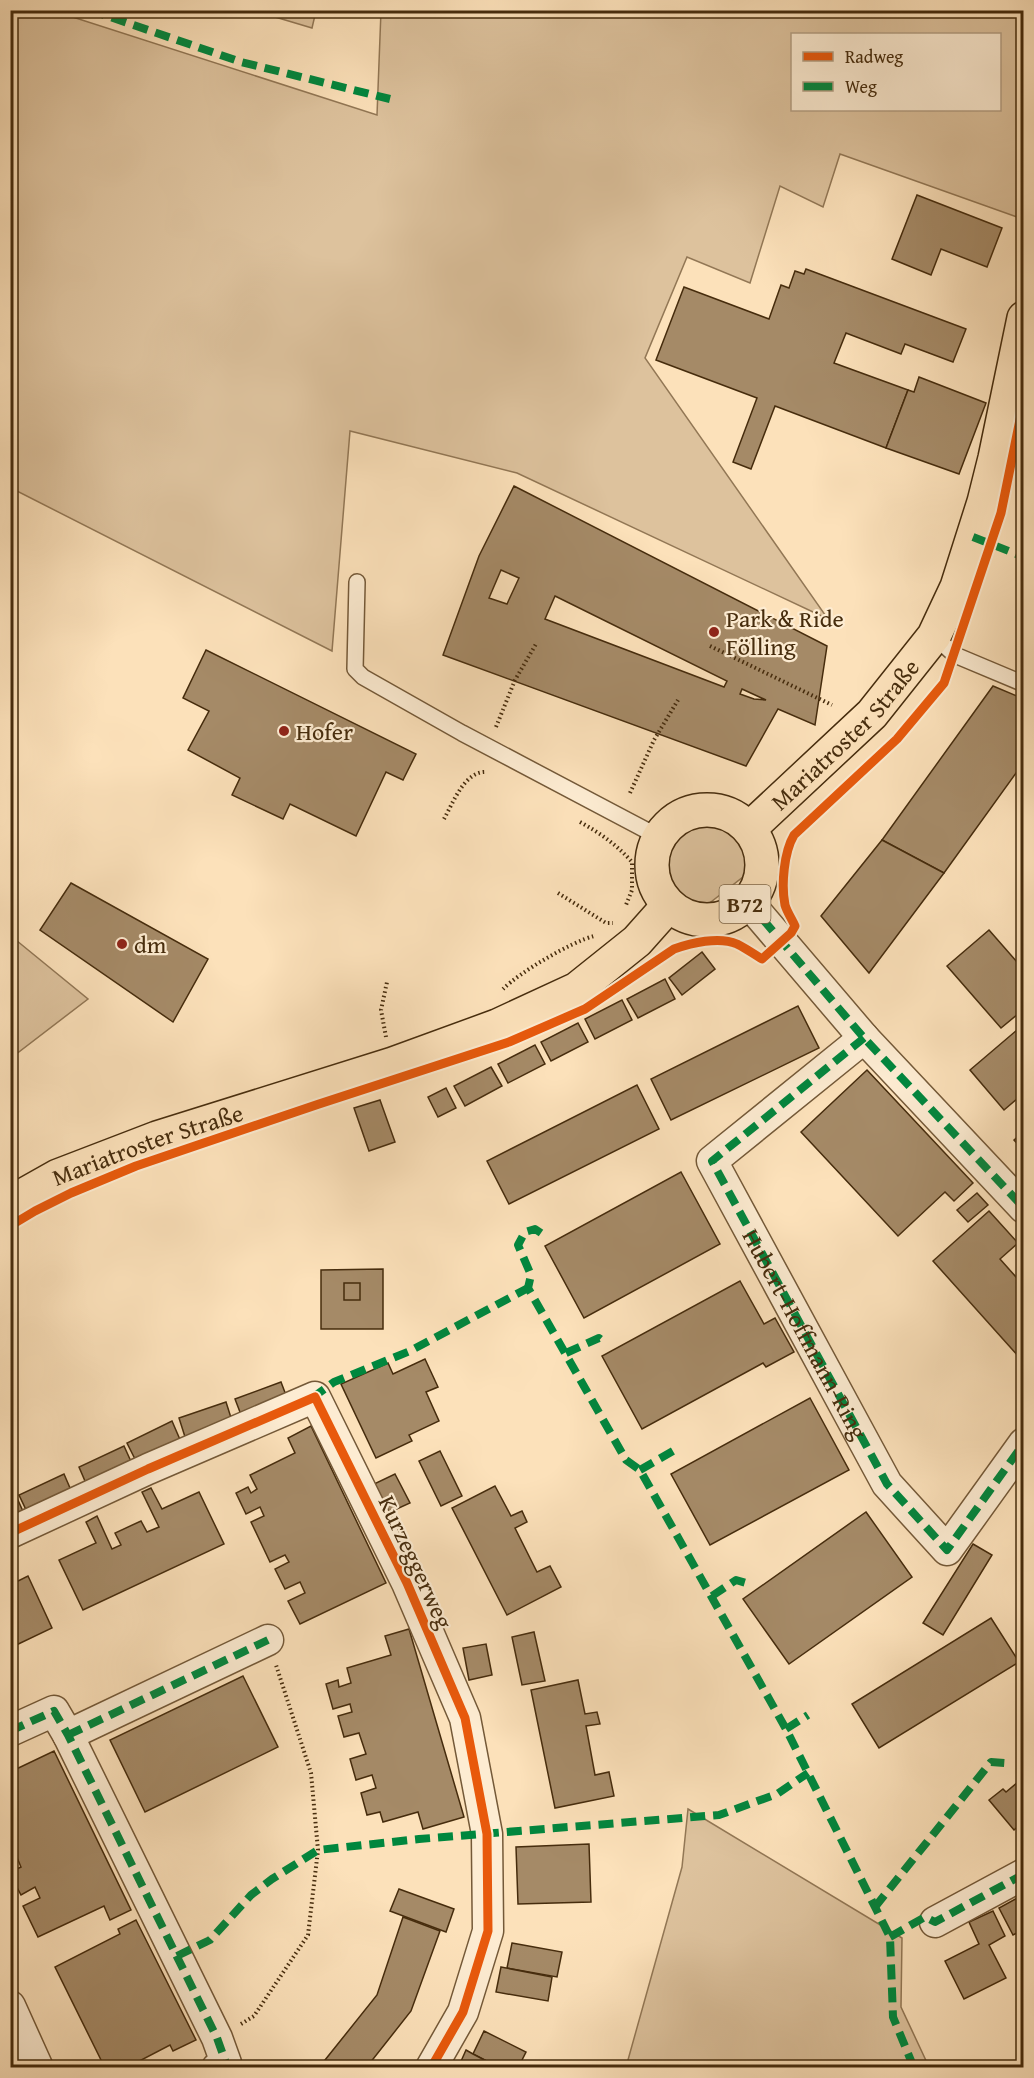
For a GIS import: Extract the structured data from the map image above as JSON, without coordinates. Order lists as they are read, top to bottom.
{
  "streets": {
    "main road": ["Mariatroster Straße", "B72"],
    "street": ["Hubert-Hoffmann-Ring", "Kurzeggerweg"]
  },
  "crossings": [
    ["Mariatroster Straße", "B72"]
  ],
  "places": ["Park & Ride Fölling", "Hofer", "dm"],
  "legend": ["Radweg", "Weg"]
}
